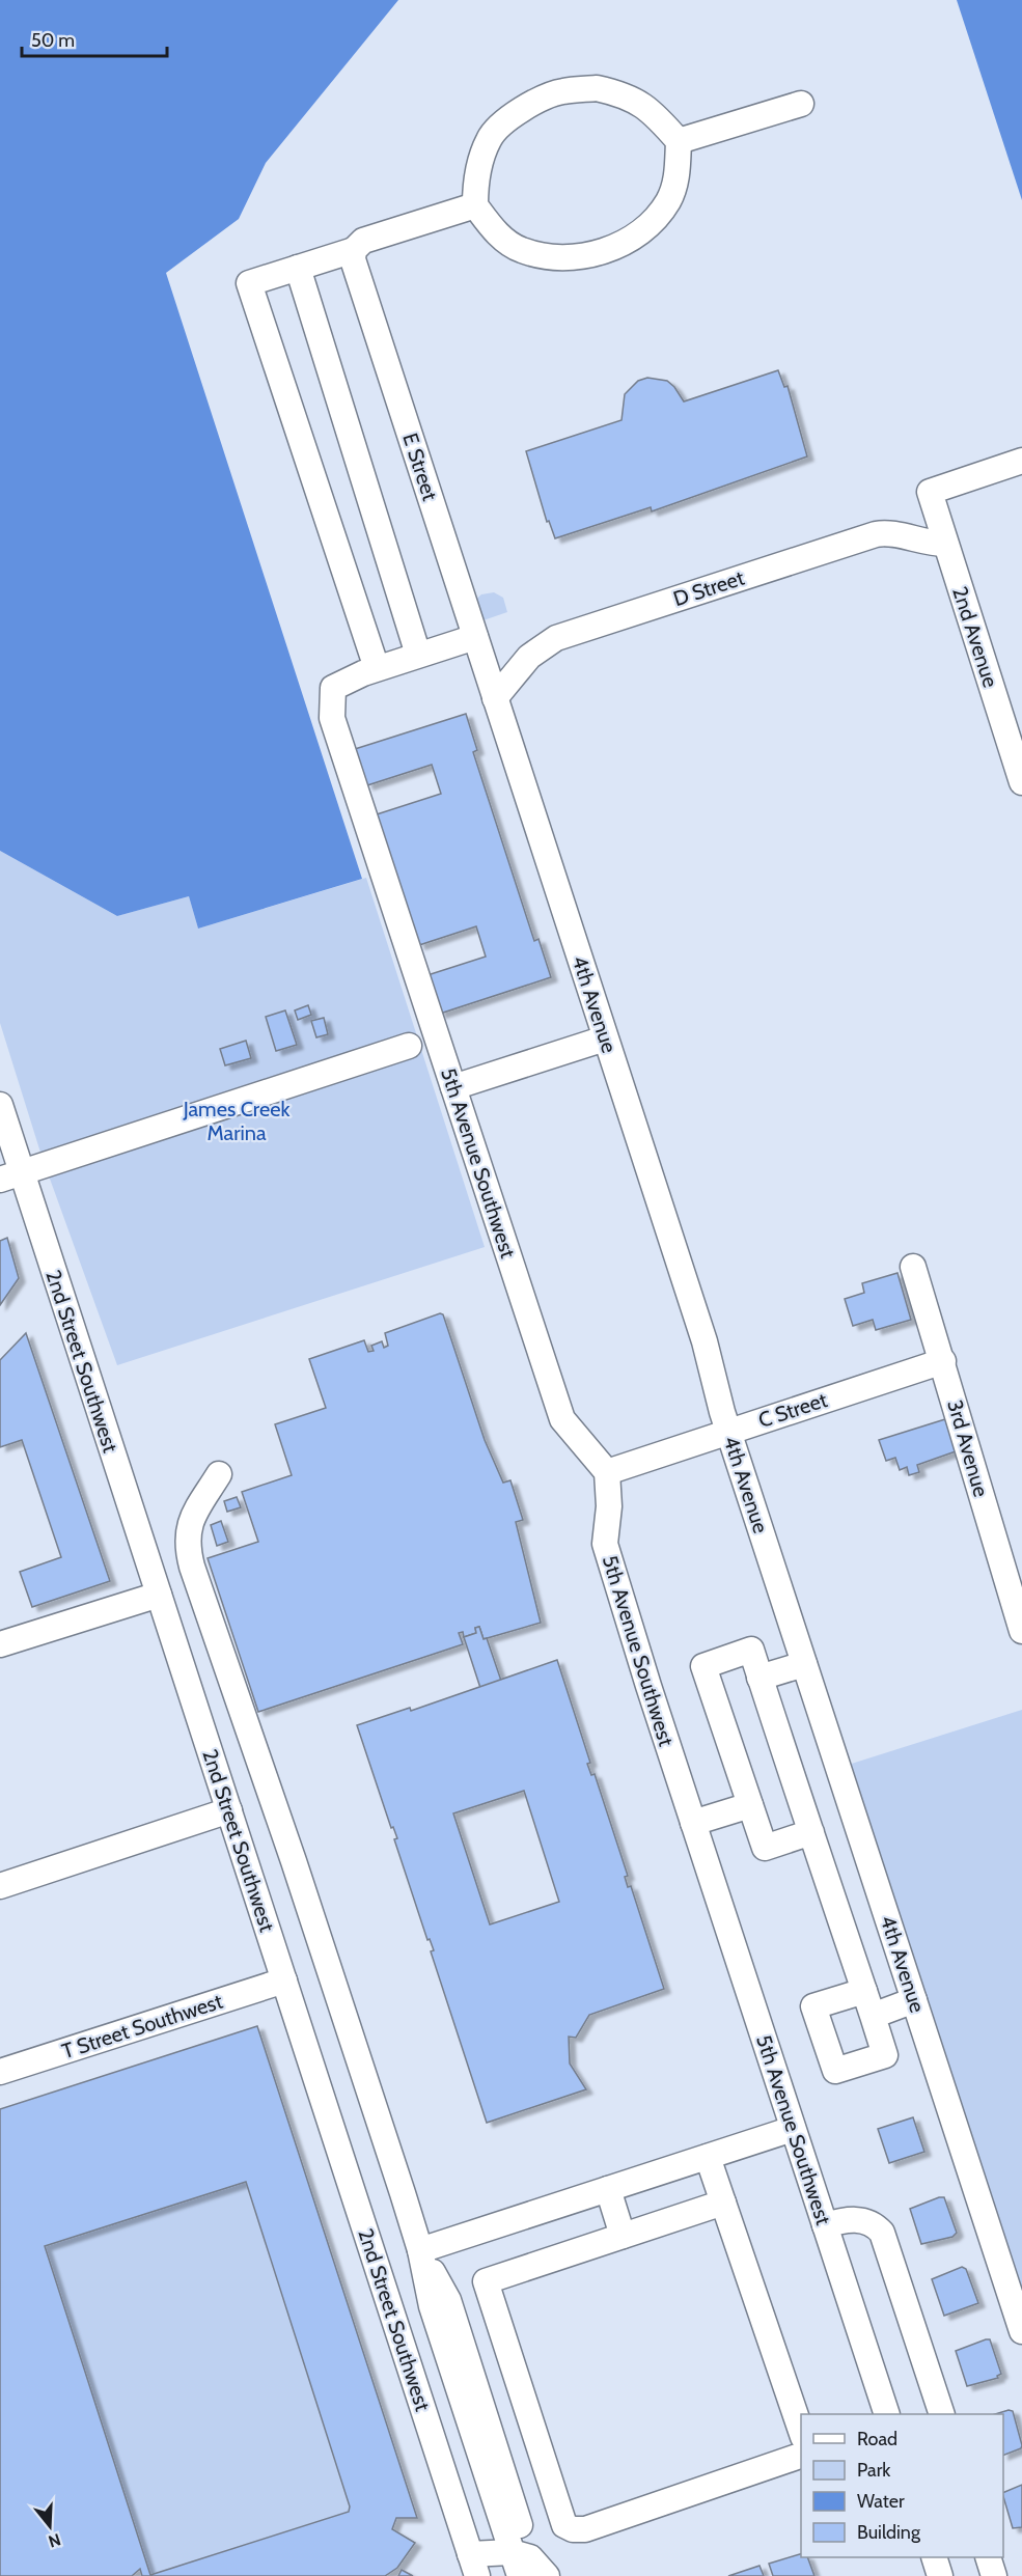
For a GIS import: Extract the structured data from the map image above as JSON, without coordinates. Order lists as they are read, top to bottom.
{
  "streets": {
    "street": [
      "E Street",
      "D Street",
      "2nd Avenue",
      "4th Avenue",
      "5th Avenue Southwest",
      "2nd Street Southwest",
      "C Street",
      "3rd Avenue",
      "T Street Southwest"
    ]
  },
  "crossings": [
    ["E Street", "4th Avenue"],
    ["D Street", "2nd Avenue"],
    ["D Street", "4th Avenue"],
    ["4th Avenue", "C Street"],
    ["5th Avenue Southwest", "C Street"],
    ["2nd Street Southwest", "T Street Southwest"],
    ["C Street", "3rd Avenue"]
  ],
  "parks": ["James Creek Marina"],
  "legend": [
    "Road",
    "Park",
    "Water",
    "Building"
  ],
  "scale_bar": "50 m",
  "north": "bottom"
}
